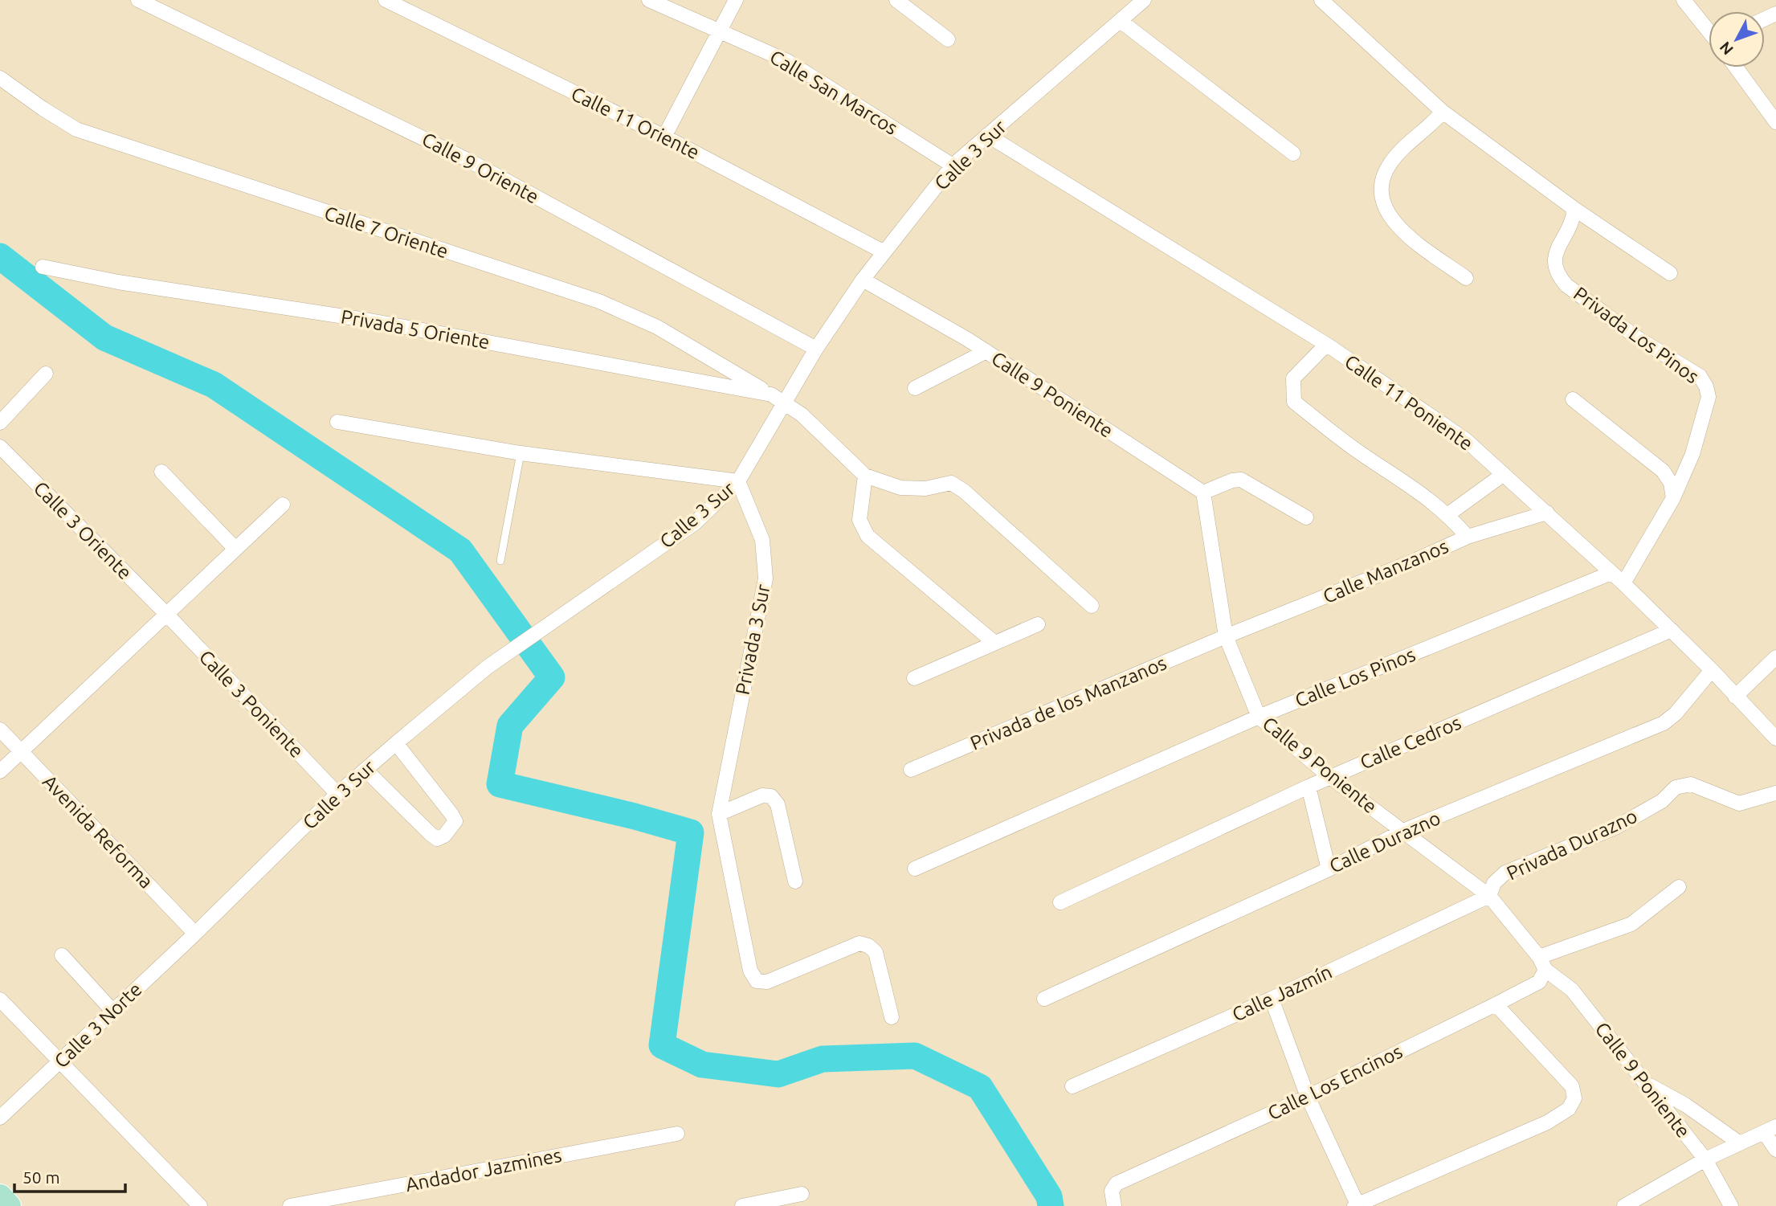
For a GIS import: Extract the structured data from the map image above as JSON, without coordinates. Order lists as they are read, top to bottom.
{
  "streets": {
    "street": [
      "Calle San Marcos",
      "Calle 11 Oriente",
      "Calle 3 Sur",
      "Calle 9 Oriente",
      "Calle 7 Oriente",
      "Privada 5 Oriente",
      "Privada Los Pinos",
      "Calle 9 Poniente",
      "Calle 11 Poniente",
      "Calle 3 Oriente",
      "Calle Manzanos",
      "Privada 3 Sur",
      "Calle Los Pinos",
      "Privada de los Manzanos",
      "Calle 3 Poniente",
      "Calle Cedros",
      "Avenida Reforma",
      "Calle Durazno",
      "Privada Durazno",
      "Calle Jazmín",
      "Calle 3 Norte",
      "Calle Los Encinos",
      "Andador Jazmines"
    ]
  },
  "crossings": [
    ["Calle San Marcos", "Calle 3 Sur"],
    ["Calle 11 Oriente", "Calle 3 Sur"],
    ["Calle 3 Sur", "Calle 9 Oriente"],
    ["Calle 3 Sur", "Privada 5 Oriente"],
    ["Calle 3 Sur", "Calle 9 Poniente"],
    ["Calle 3 Sur", "Calle 11 Poniente"],
    ["Calle 3 Sur", "Privada 3 Sur"],
    ["Calle 3 Sur", "Calle 3 Poniente"],
    ["Calle 3 Sur", "Avenida Reforma"],
    ["Calle 3 Sur", "Calle 3 Norte"],
    ["Calle 7 Oriente", "Privada 5 Oriente"],
    ["Privada Los Pinos", "Calle 11 Poniente"],
    ["Calle 9 Poniente", "Calle Manzanos"],
    ["Calle 9 Poniente", "Calle Los Pinos"],
    ["Calle 9 Poniente", "Privada de los Manzanos"],
    ["Calle 9 Poniente", "Calle Cedros"],
    ["Calle 9 Poniente", "Calle Durazno"],
    ["Calle 9 Poniente", "Privada Durazno"],
    ["Calle 9 Poniente", "Calle Jazmín"],
    ["Calle 9 Poniente", "Calle Los Encinos"],
    ["Calle 11 Poniente", "Calle Manzanos"],
    ["Calle 11 Poniente", "Calle Los Pinos"],
    ["Calle 11 Poniente", "Calle Cedros"],
    ["Calle 11 Poniente", "Calle Durazno"],
    ["Calle 3 Oriente", "Calle 3 Poniente"],
    ["Calle Manzanos", "Privada de los Manzanos"],
    ["Avenida Reforma", "Calle 3 Norte"],
    ["Privada Durazno", "Calle Jazmín"]
  ],
  "scale_bar": "50 m",
  "north": "bottom left"
}
